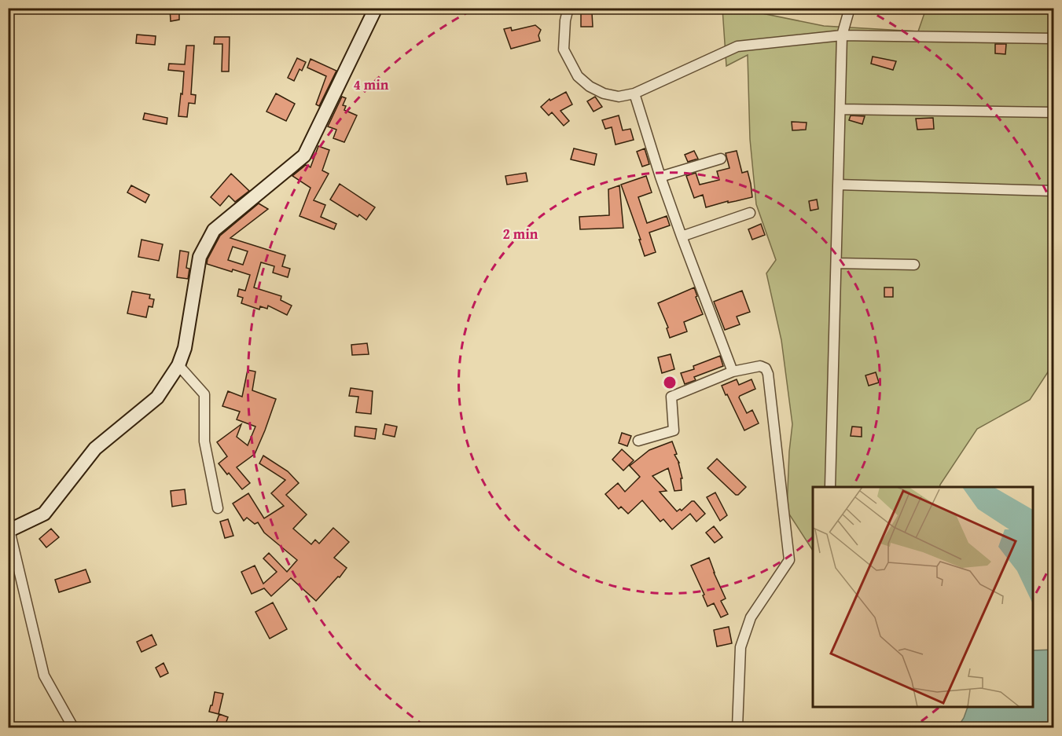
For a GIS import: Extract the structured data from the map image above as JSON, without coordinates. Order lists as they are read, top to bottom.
{
  "rings": ["4 min", "2 min"]
}
